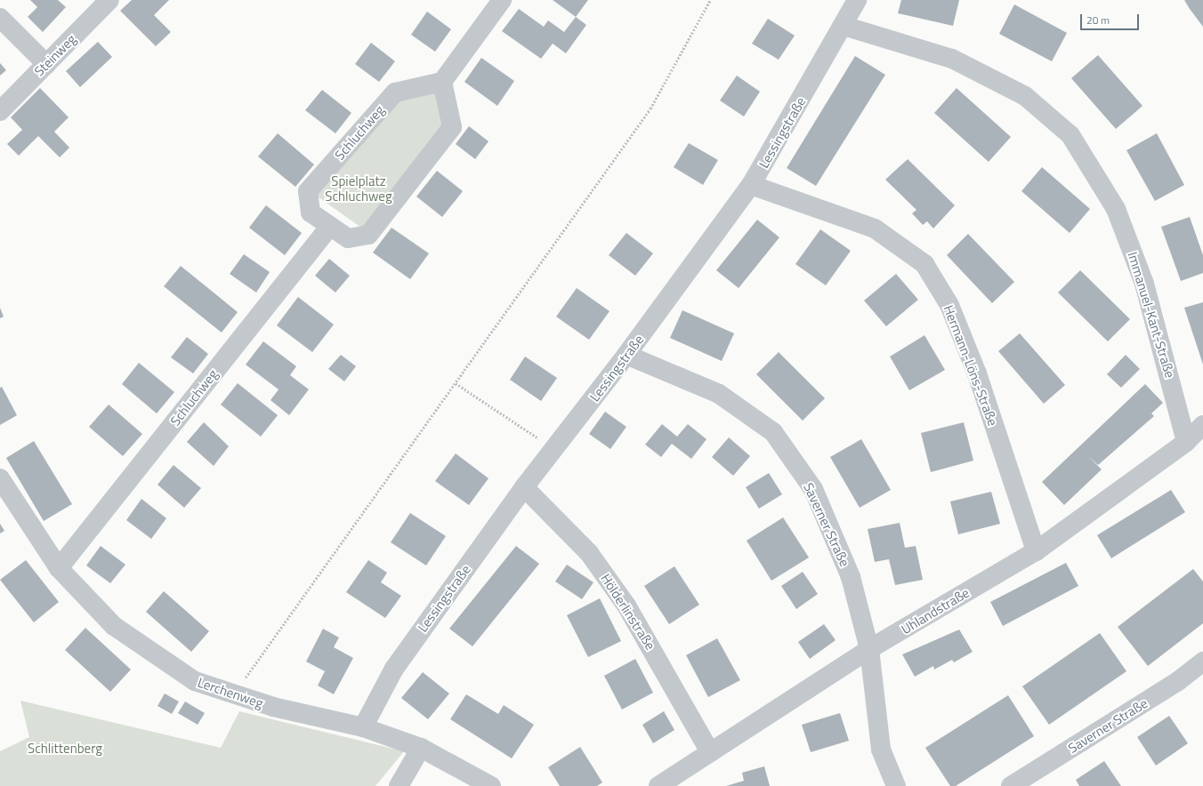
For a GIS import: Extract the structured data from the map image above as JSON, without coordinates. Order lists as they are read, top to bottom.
{
  "streets": {
    "street": [
      "Steinweg",
      "Schluchweg",
      "Lessingstraße",
      "Immanuel-Kant-Straße",
      "Hermann-Löns-Straße",
      "Saverner Straße",
      "Uhlandstraße",
      "Hölderlinstraße",
      "Lerchenweg"
    ]
  },
  "crossings": [
    ["Schluchweg", "Lerchenweg"],
    ["Lessingstraße", "Immanuel-Kant-Straße"],
    ["Lessingstraße", "Hermann-Löns-Straße"],
    ["Lessingstraße", "Saverner Straße"],
    ["Lessingstraße", "Hölderlinstraße"],
    ["Lessingstraße", "Lerchenweg"],
    ["Immanuel-Kant-Straße", "Uhlandstraße"],
    ["Hermann-Löns-Straße", "Uhlandstraße"],
    ["Saverner Straße", "Uhlandstraße"],
    ["Uhlandstraße", "Hölderlinstraße"]
  ],
  "parks": ["Spielplatz Schluchweg", "Schlittenberg"],
  "scale_bar": "20 m"
}
